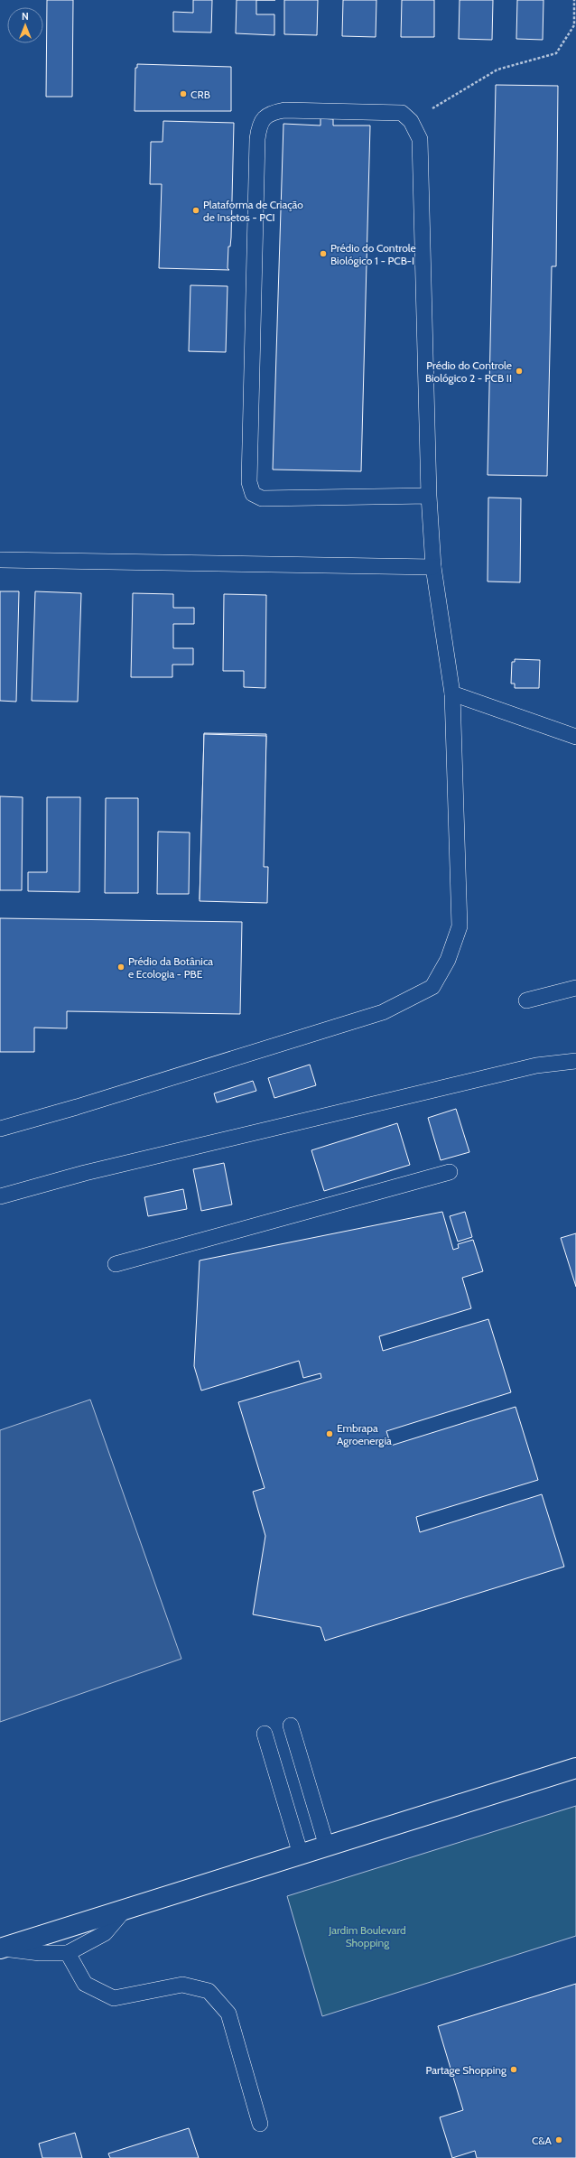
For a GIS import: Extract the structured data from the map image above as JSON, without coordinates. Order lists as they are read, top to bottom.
{
  "parks": ["Jardim Boulevard Shopping"],
  "places": [
    "CRB",
    "Plataforma de Criação de Insetos - PCI",
    "Prédio do Controle Biológico 1 - PCB-I",
    "Prédio do Controle Biológico 2 - PCB II",
    "Prédio da Botânica e Ecologia - PBE",
    "Embrapa Agroenergia",
    "Partage Shopping",
    "C&A"
  ],
  "north": "top"
}
